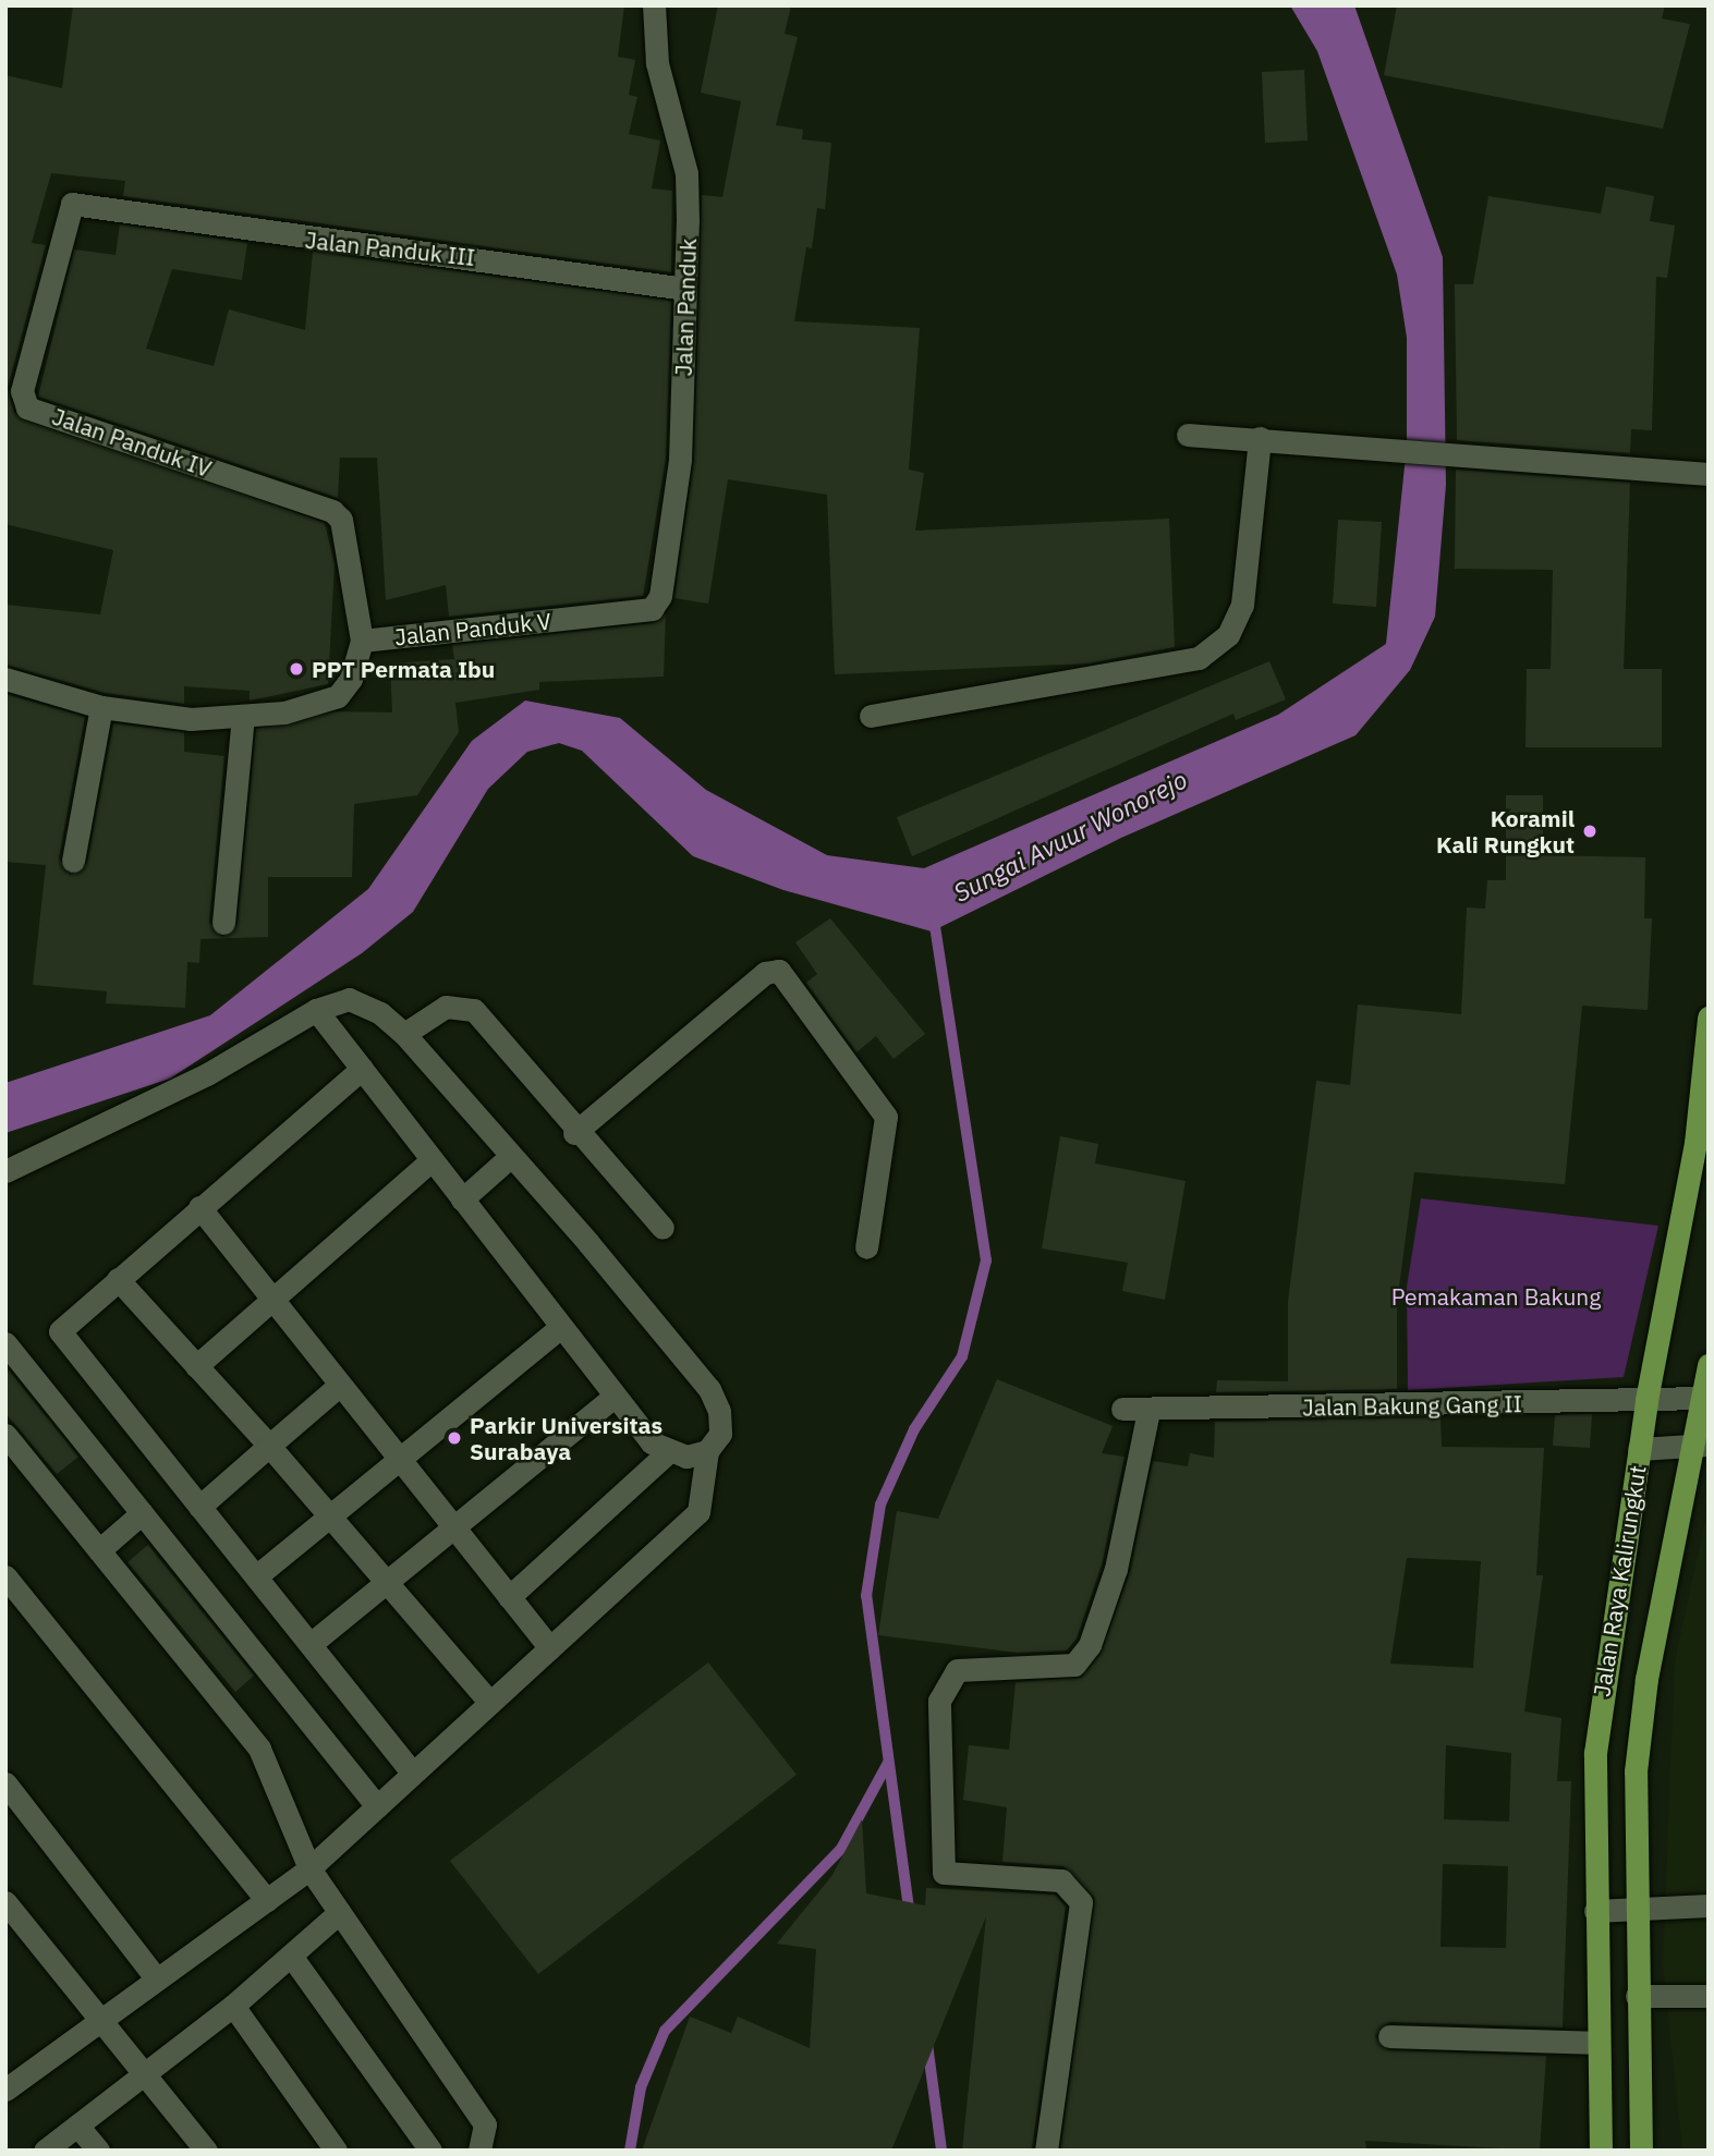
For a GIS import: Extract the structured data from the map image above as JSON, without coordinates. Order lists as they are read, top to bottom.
{
  "streets": {
    "main road": ["Jalan Raya Kalirungkut"],
    "street": [
      "Jalan Panduk III",
      "Jalan Panduk",
      "Jalan Panduk IV",
      "Jalan Panduk V",
      "Jalan Bakung Gang II"
    ]
  },
  "crossings": [
    ["Jalan Panduk III", "Jalan Panduk"],
    ["Jalan Panduk III", "Jalan Panduk IV"],
    ["Jalan Panduk", "Jalan Panduk V"],
    ["Jalan Panduk IV", "Jalan Panduk V"],
    ["Jalan Bakung Gang II", "Jalan Raya Kalirungkut"]
  ],
  "water": ["Sungai Avuur Wonorejo"],
  "parks": ["Pemakaman Bakung"],
  "places": ["PPT Permata Ibu", "Koramil Kali Rungkut", "Parkir Universitas Surabaya"]
}
